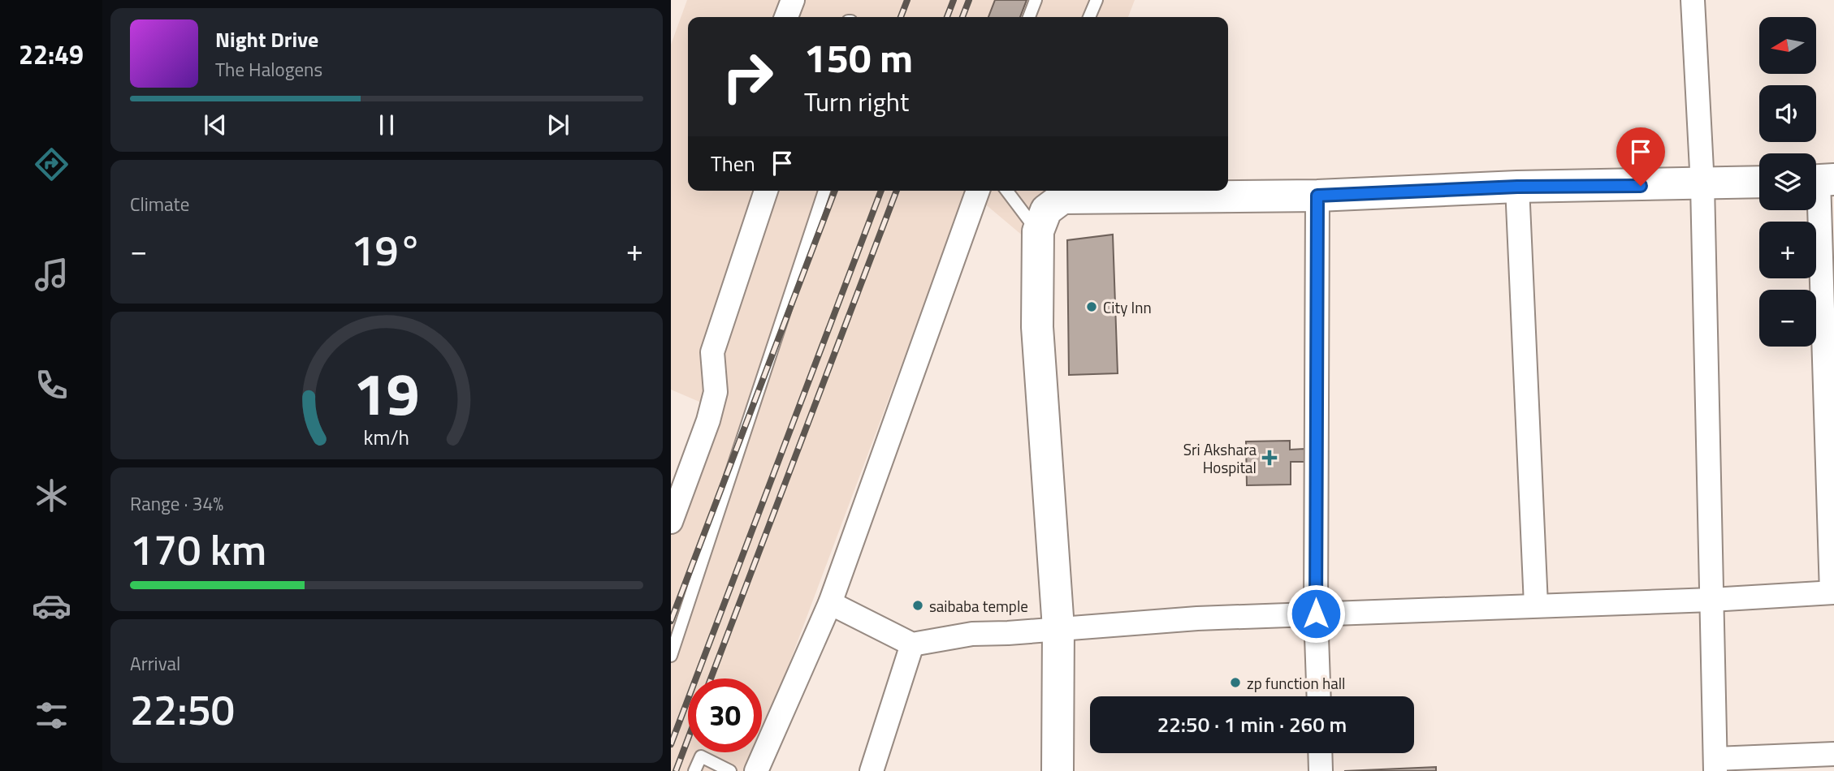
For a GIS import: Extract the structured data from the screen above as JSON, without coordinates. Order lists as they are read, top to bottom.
{
  "places": {
    "other": ["City Inn", "saibaba temple", "zp function hall"],
    "health": ["Sri Akshara Hospital"]
  },
  "north": "left",
  "page": {
    "tabs": "22:49",
    "map_buttons": ["+", "−"],
    "turn": ["150 m", "Turn right"],
    "song": ["Night Drive", "The Halogens"],
    "then": "Then",
    "tile": [
      "Climate",
      ["Range · 34%", "170 km"],
      ["Arrival", "22:50"]
    ],
    "heat": ["−", "19°", "+"],
    "limit": "30",
    "trip": "22:50 · 1 min · 260 m",
    "gauge": ["19", "km/h"]
  }
}
